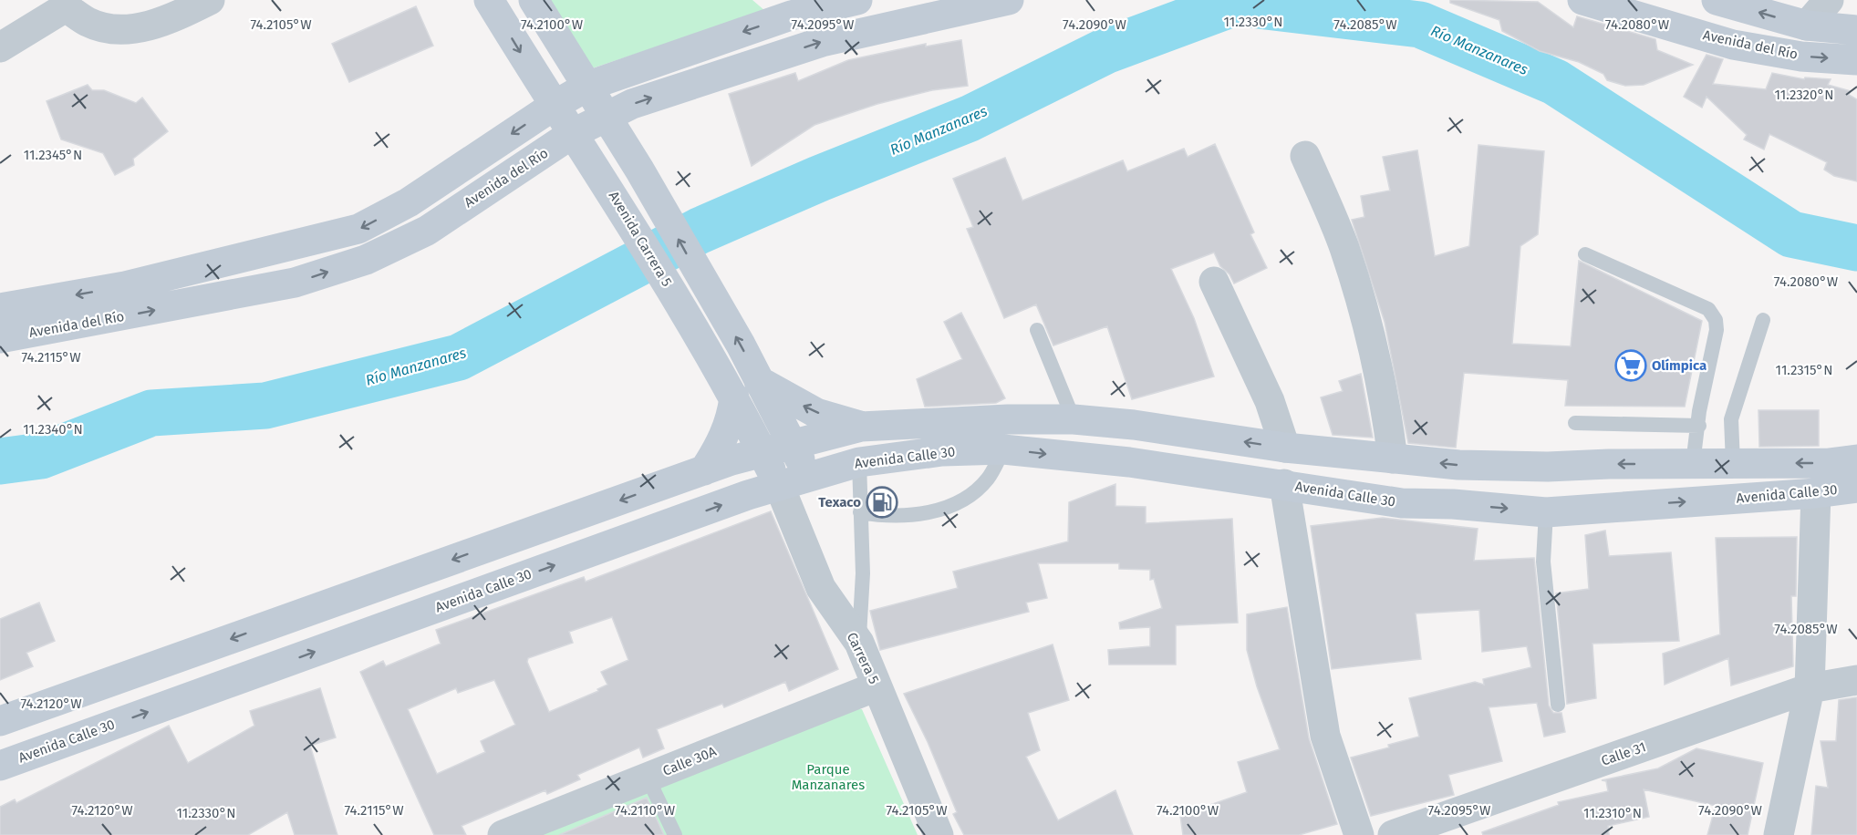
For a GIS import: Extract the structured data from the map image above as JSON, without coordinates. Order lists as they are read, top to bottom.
{
  "streets": {
    "main road": ["Avenida del Río", "Avenida Carrera 5", "Avenida Calle 30"],
    "street": ["Carrera 5", "Calle 31", "Calle 30A"]
  },
  "crossings": [
    ["Avenida del Río", "Avenida Carrera 5"],
    ["Avenida Carrera 5", "Avenida Calle 30"],
    ["Avenida Carrera 5", "Carrera 5"],
    ["Avenida Calle 30", "Carrera 5"],
    ["Carrera 5", "Calle 30A"]
  ],
  "water": ["Río Manzanares"],
  "parks": ["Parque Manzanares"],
  "places": {
    "supermarket": ["Olímpica"],
    "fuel station": ["Texaco"]
  },
  "coordinates": [
    "11.2330°N",
    "74.2105°W",
    "74.2100°W",
    "74.2095°W",
    "74.2090°W",
    "74.2085°W",
    "74.2080°W",
    "11.2320°N",
    "11.2345°N",
    "74.2115°W",
    "11.2315°N",
    "11.2340°N",
    "74.2120°W",
    "74.2110°W",
    "11.2310°N"
  ]
}
